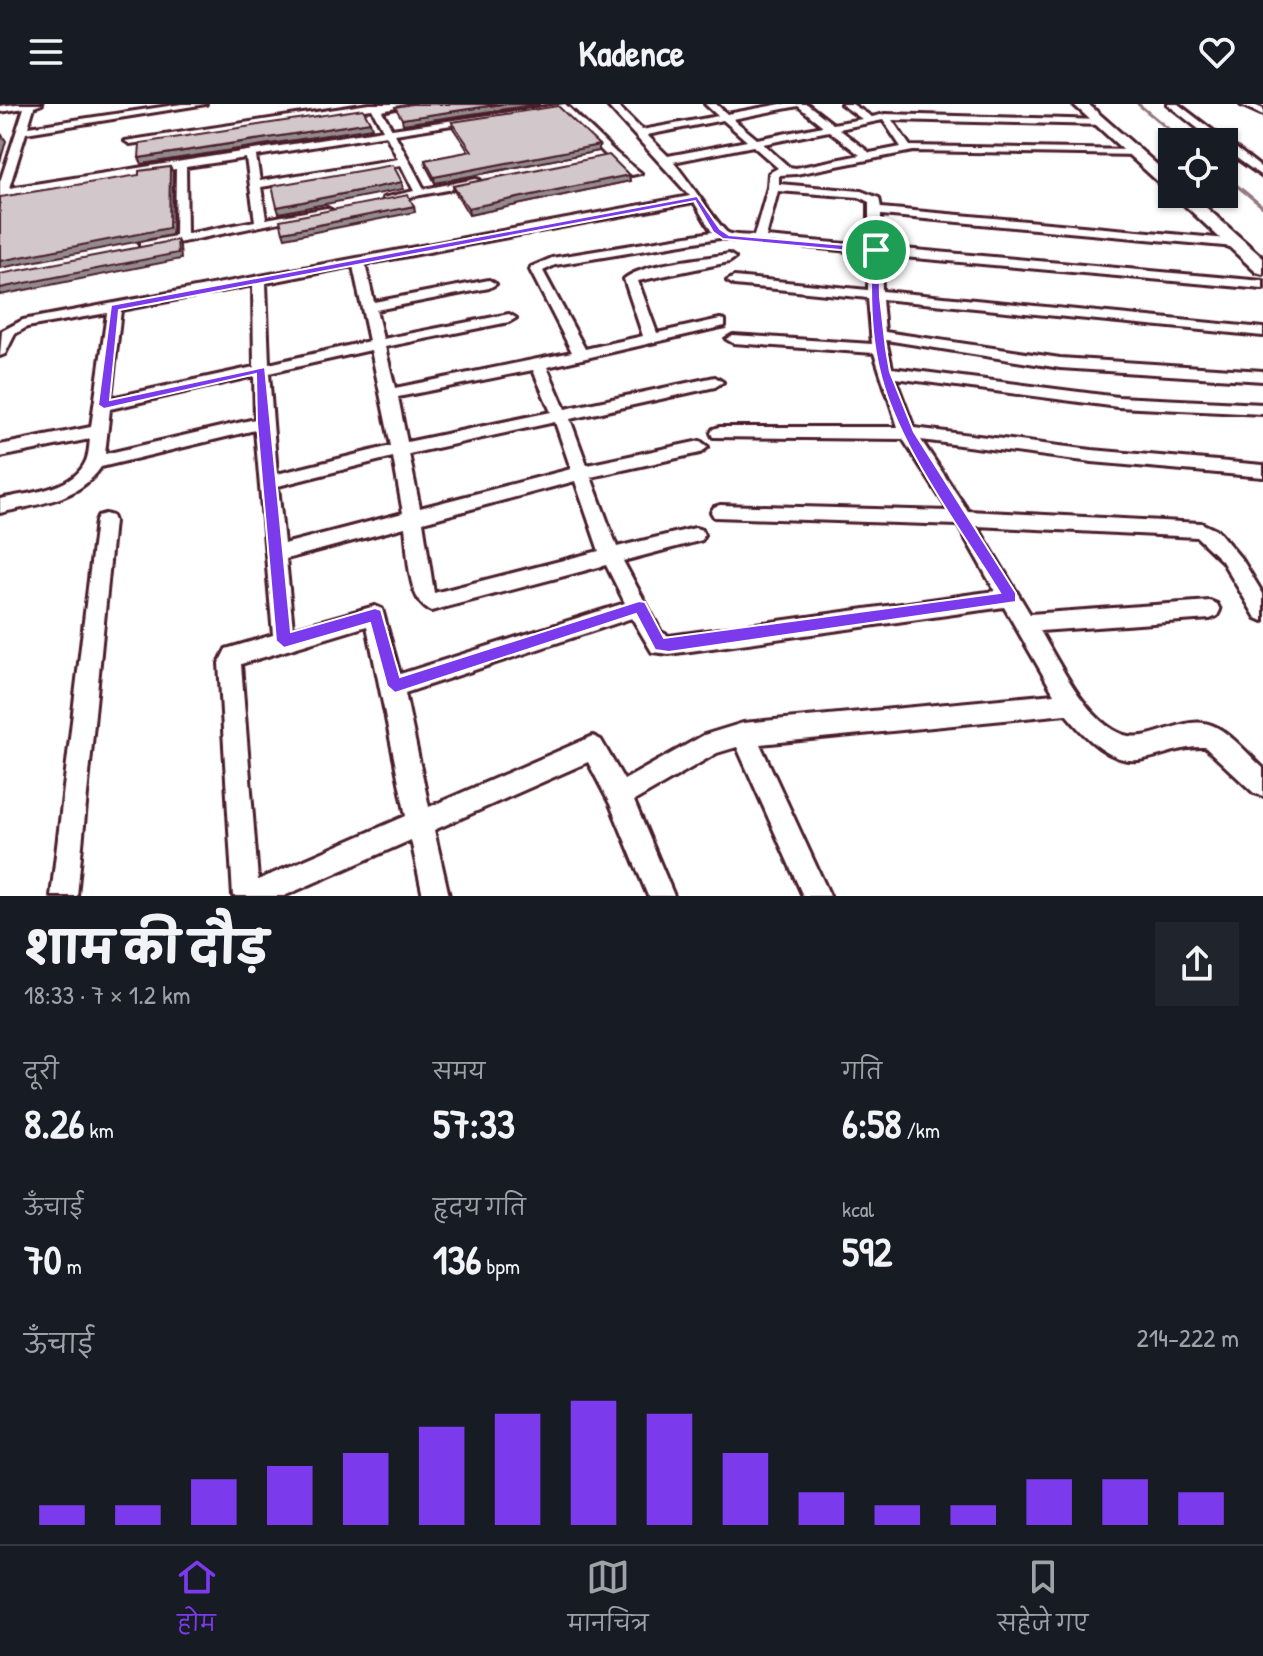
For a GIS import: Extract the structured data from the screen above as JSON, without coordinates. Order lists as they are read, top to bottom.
{
  "page": {
    "header": "Kadence",
    "heading": ["शाम की दौड़", "18:33 · 7 × 1.2 km"],
    "stats": [
      ["दूरी", "8.26 km"],
      ["समय", "57:33"],
      ["गति", "6:58 /km"],
      ["ऊँचाई", "70 m"],
      ["हृदय गति", "136 bpm"],
      ["kcal", "592"]
    ],
    "chart": ["ऊँचाई", "214–222 m"],
    "tabs": ["होम", "मानचित्र", "सहेजे गए"]
  }
}
